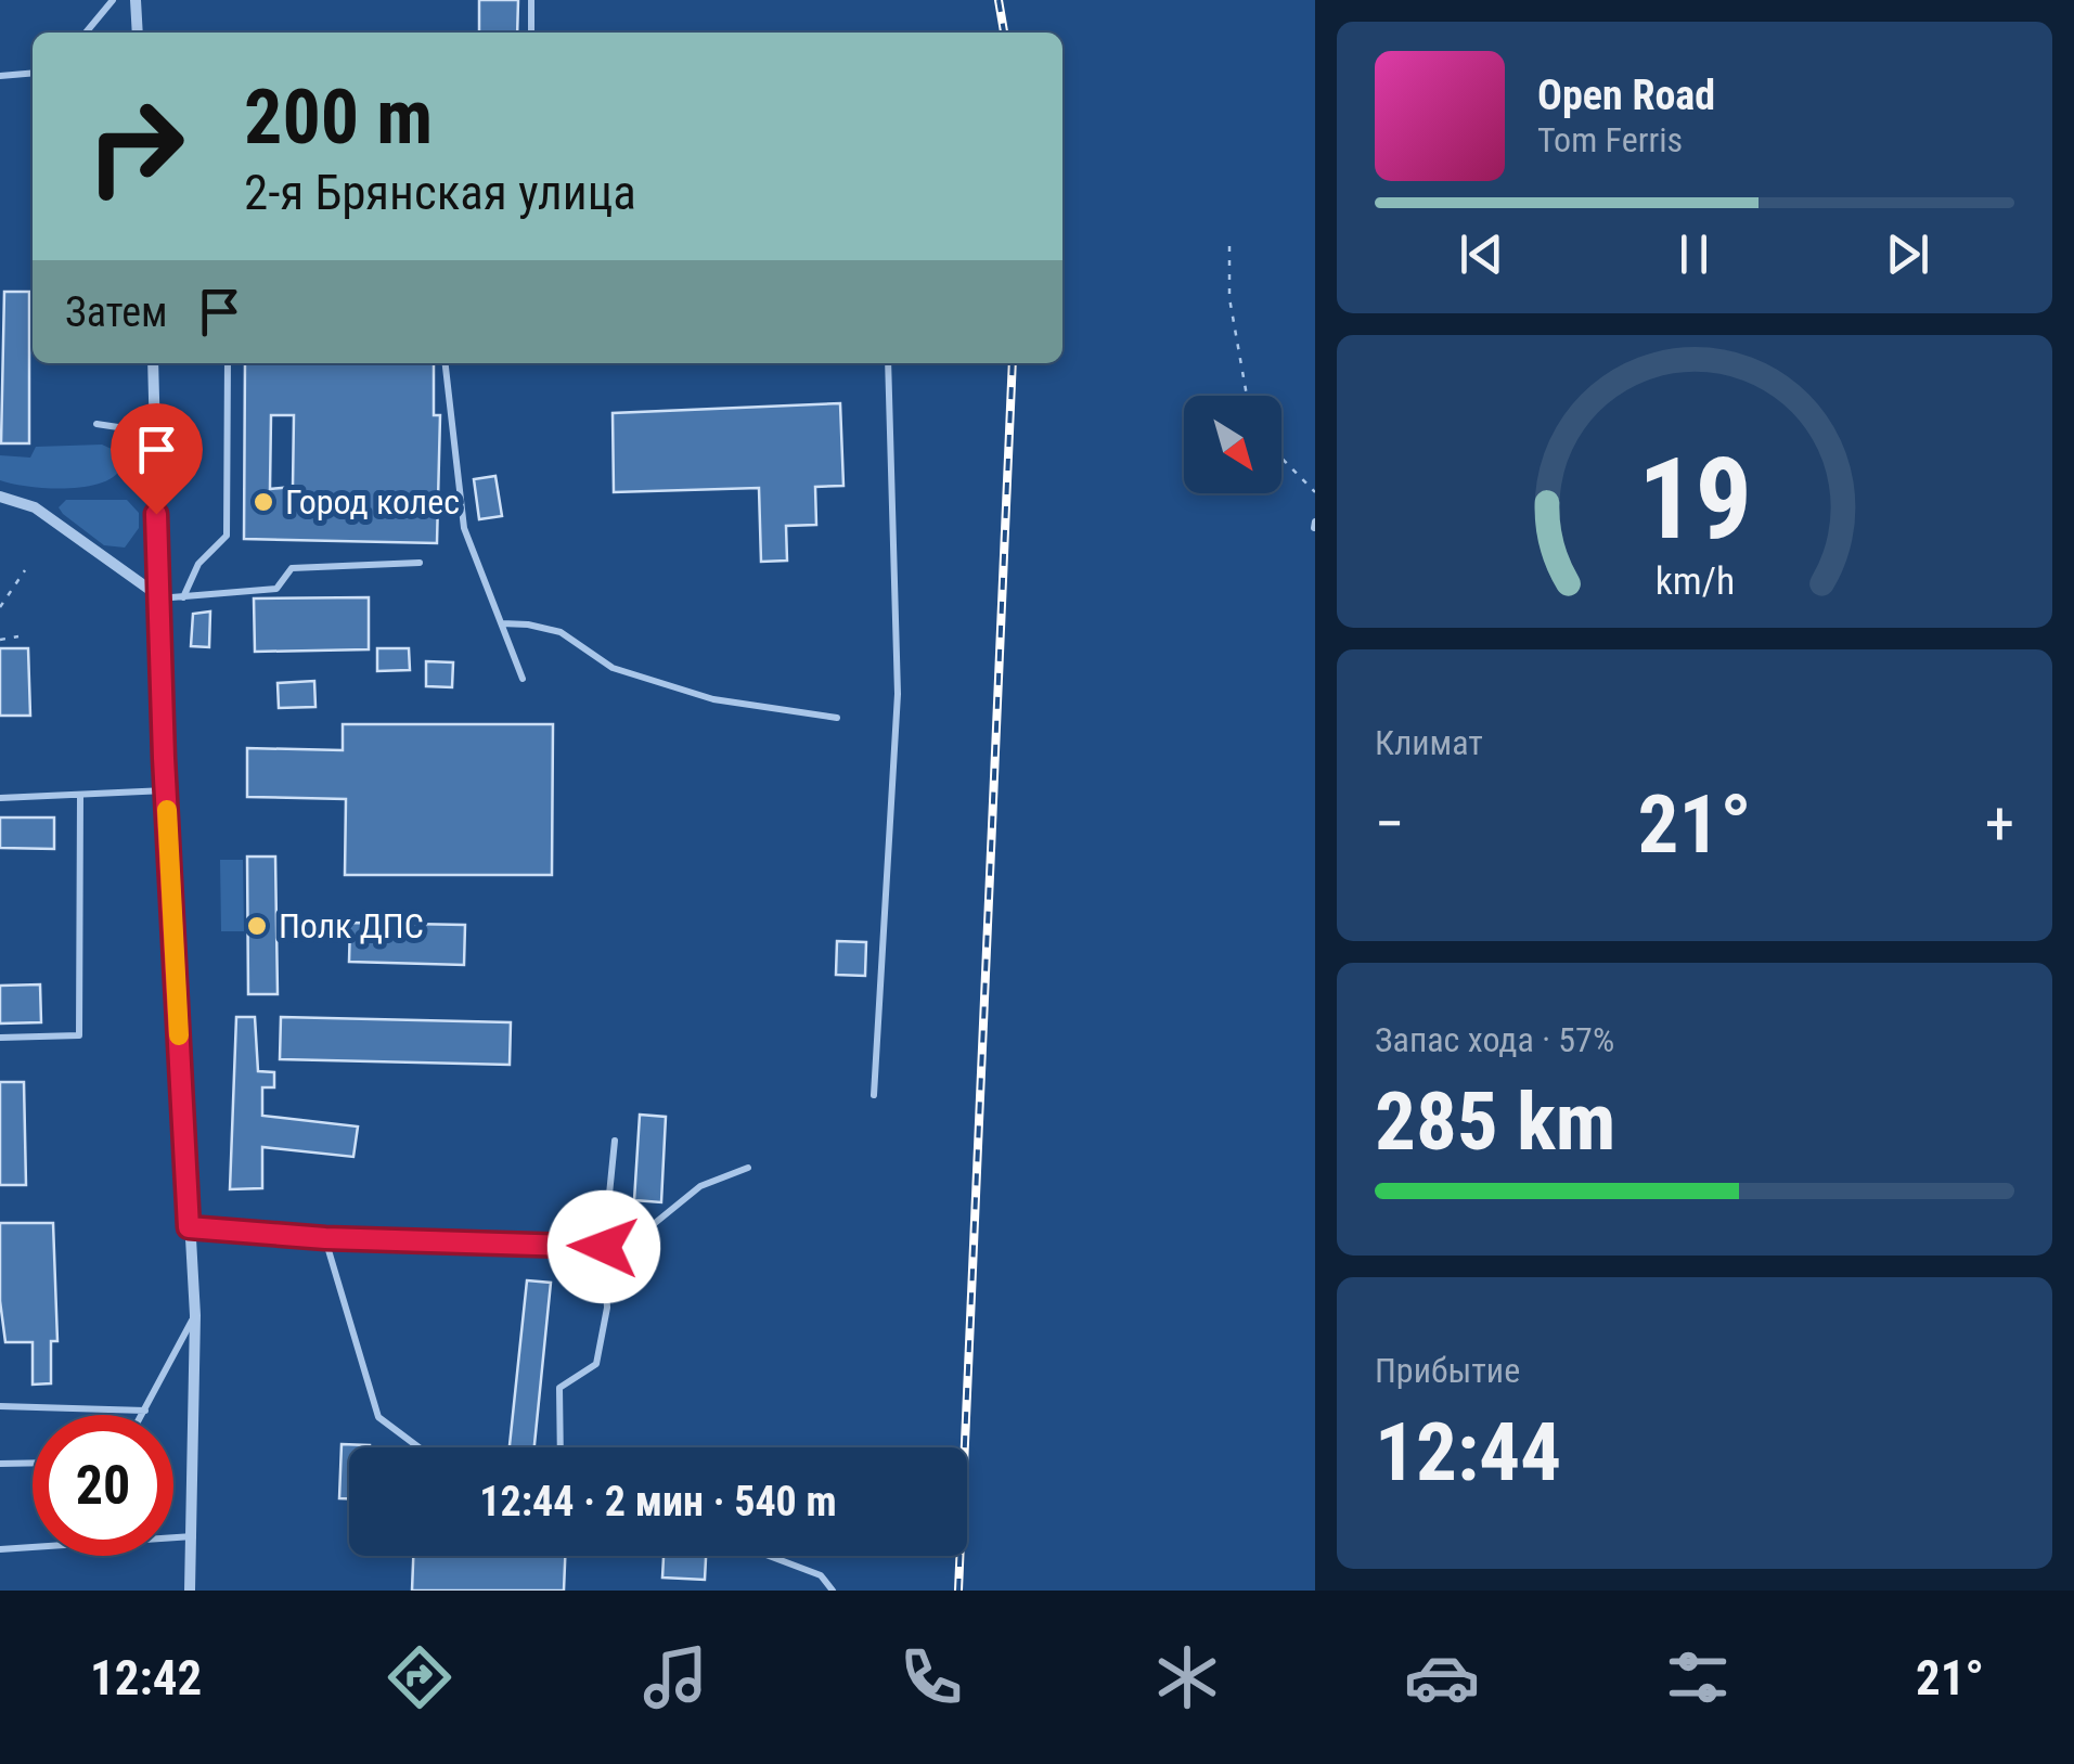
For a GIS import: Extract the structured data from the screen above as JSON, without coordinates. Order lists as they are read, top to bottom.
{
  "places": ["Город колес", "Полк ДПС"],
  "north": "bottom right",
  "page": {
    "turn": ["200 m", "2-я Брянская улица"],
    "song": ["Open Road", "Tom Ferris"],
    "then": "Затем",
    "tile": [
      "Климат",
      ["Запас хода · 57%", "285 km"],
      ["Прибытие", "12:44"]
    ],
    "heat": ["−", "21°", "+"],
    "limit": "20",
    "trip": "12:44 · 2 мин · 540 m",
    "tabs": ["12:42", "21°"],
    "gauge": ["19", "km/h"]
  }
}
